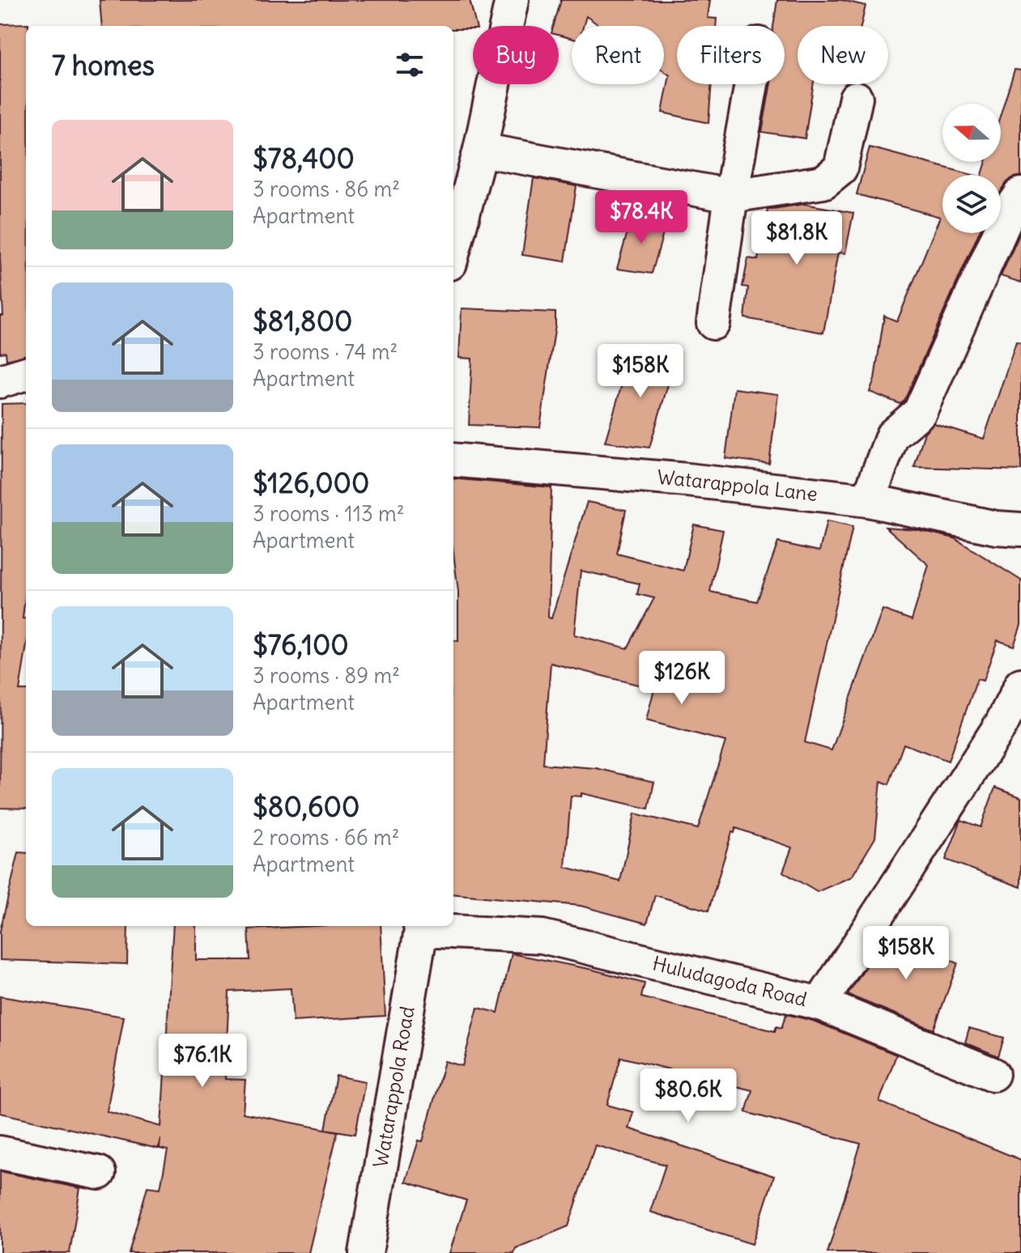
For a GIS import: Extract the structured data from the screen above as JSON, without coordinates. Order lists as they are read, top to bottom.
{
  "streets": {
    "street": ["Watarappola Lane", "Huludagoda Road", "Watarappola Road"]
  },
  "crossings": [
    ["Huludagoda Road", "Watarappola Road"]
  ],
  "north": "left",
  "page": {
    "chip": [
      "Buy",
      "Rent",
      "Filters",
      "New"
    ],
    "heading": "7 homes",
    "list": [
      {
        "name": "$78,400",
        "note": "3 rooms · 86 m² · Apartment"
      },
      {
        "name": "$81,800",
        "note": "3 rooms · 74 m² · Apartment"
      },
      {
        "name": "$126,000",
        "note": "3 rooms · 113 m² · Apartment"
      },
      {
        "name": "$76,100",
        "note": "3 rooms · 89 m² · Apartment"
      },
      {
        "name": "$80,600",
        "note": "2 rooms · 66 m² · Apartment"
      }
    ],
    "price": [
      "$78.4K",
      "$81.8K",
      "$158K",
      "$126K",
      "$158K",
      "$76.1K",
      "$80.6K"
    ]
  }
}
